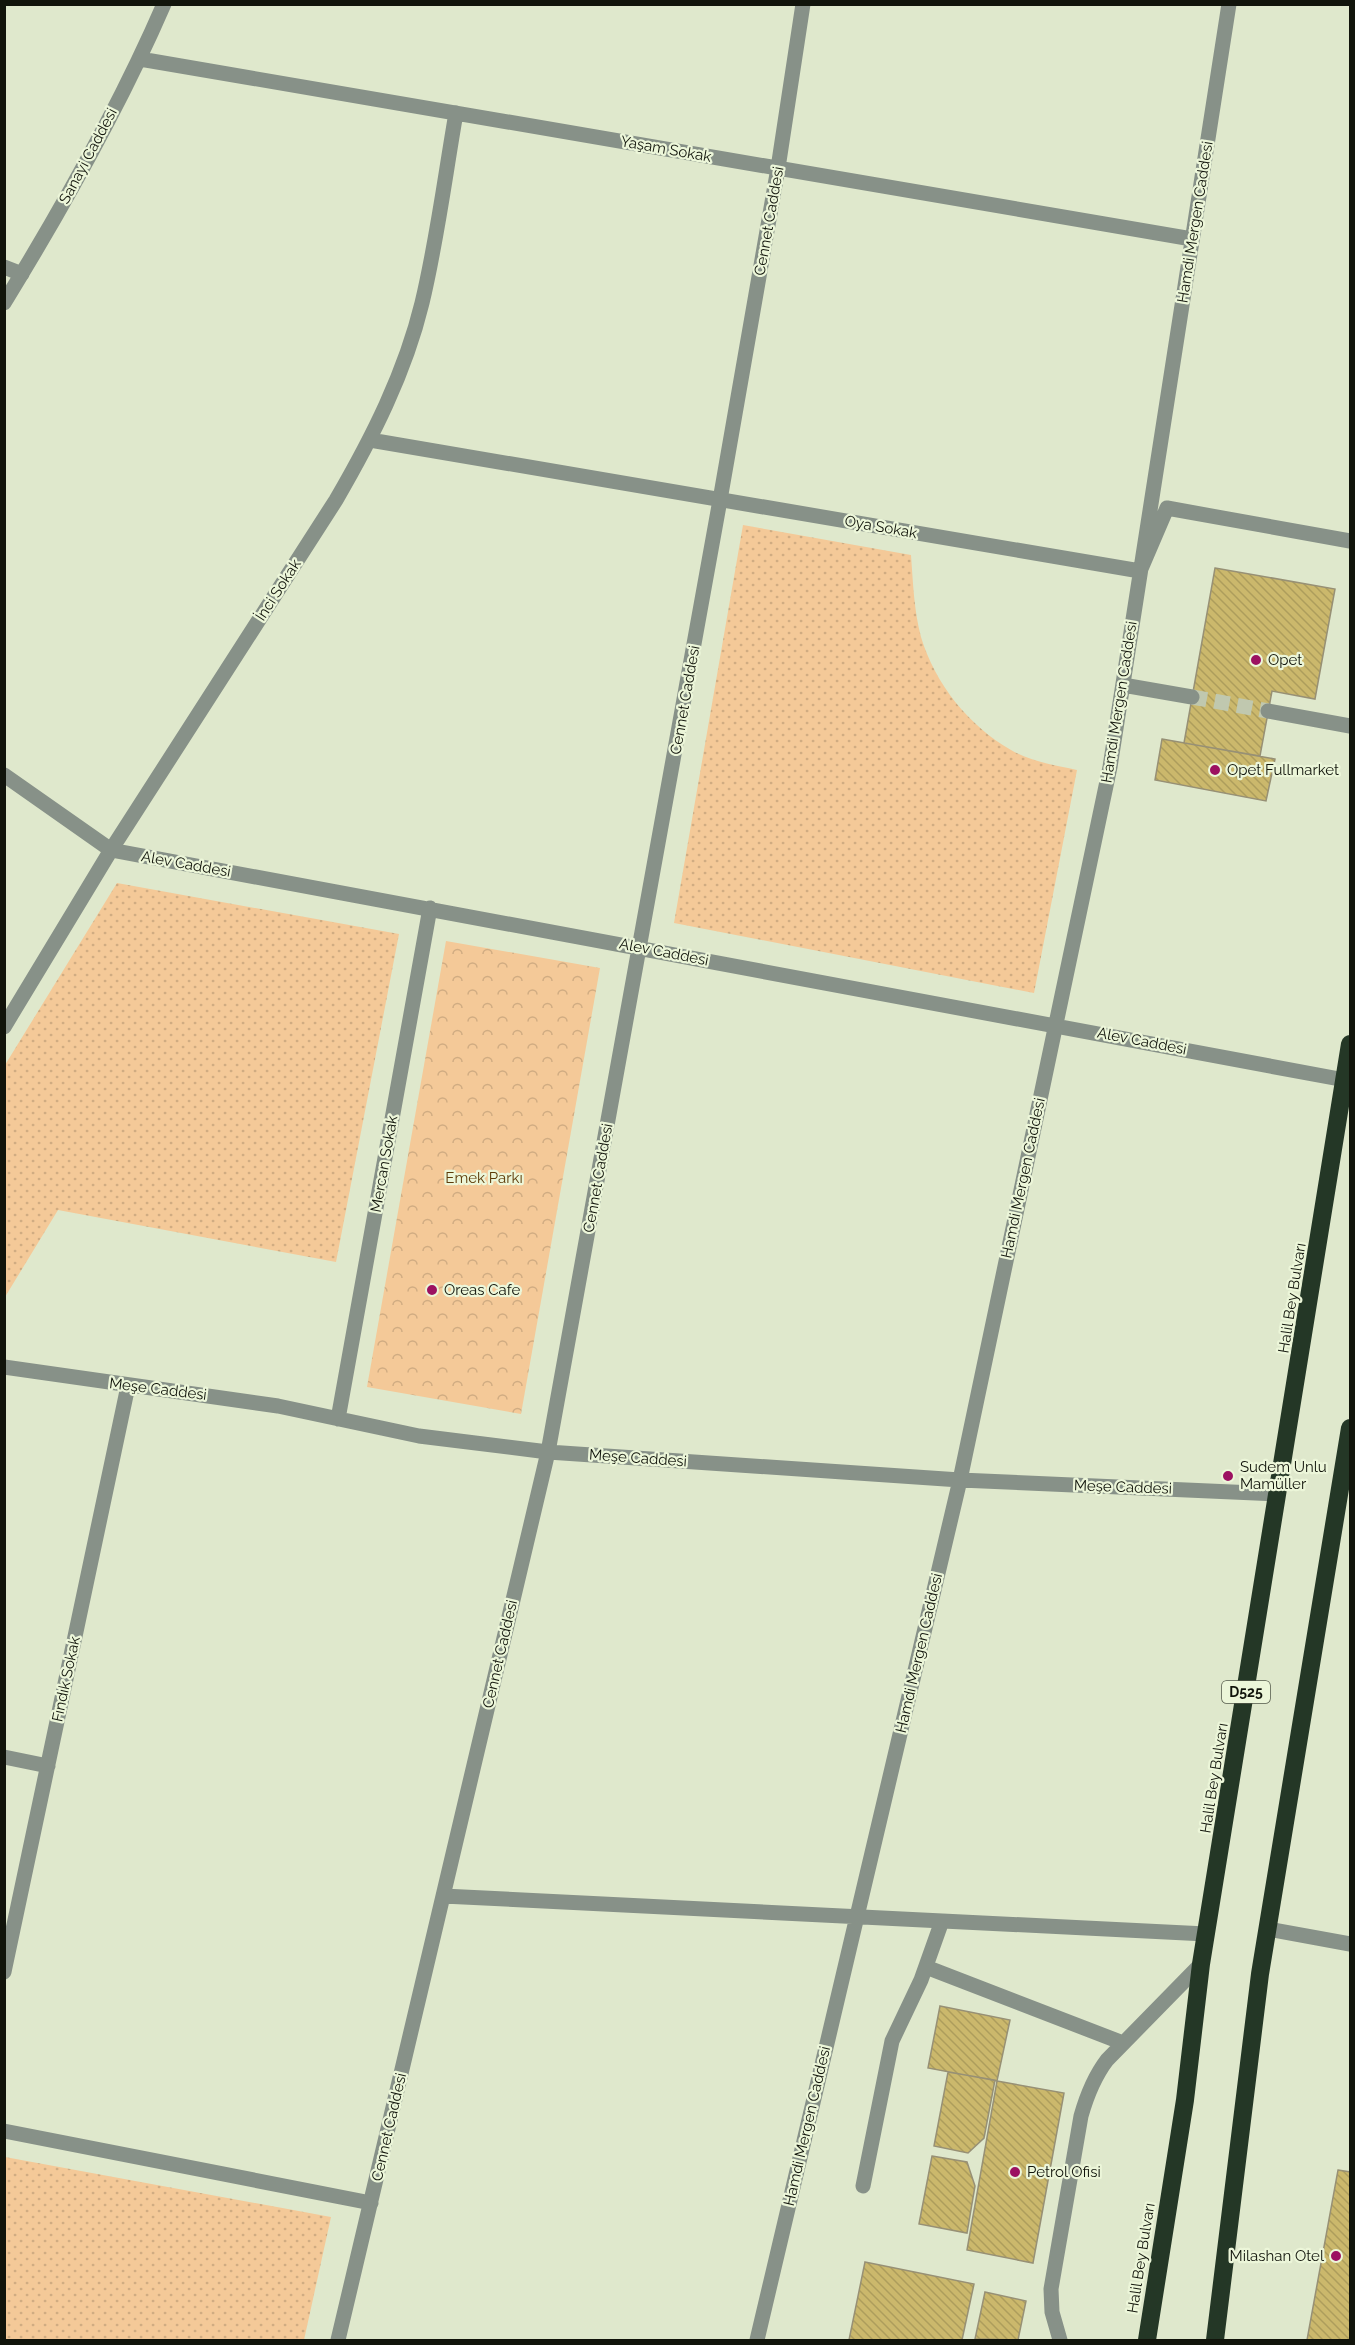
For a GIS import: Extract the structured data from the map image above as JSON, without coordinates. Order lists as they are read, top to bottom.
{
  "streets": {
    "highway": ["Halil Bey Bulvarı", "D525"],
    "street": [
      "Yaşam Sokak",
      "Sanayi Caddesi",
      "Cennet Caddesi",
      "Hamdi Mergen Caddesi",
      "Oya Sokak",
      "İnci Sokak",
      "Alev Caddesi",
      "Mercan Sokak",
      "Meşe Caddesi",
      "Fındık Sokak"
    ]
  },
  "crossings": [
    ["Yaşam Sokak", "Sanayi Caddesi"],
    ["Yaşam Sokak", "Cennet Caddesi"],
    ["Yaşam Sokak", "Hamdi Mergen Caddesi"],
    ["Yaşam Sokak", "İnci Sokak"],
    ["Cennet Caddesi", "Oya Sokak"],
    ["Cennet Caddesi", "Alev Caddesi"],
    ["Cennet Caddesi", "Meşe Caddesi"],
    ["Hamdi Mergen Caddesi", "Oya Sokak"],
    ["Hamdi Mergen Caddesi", "Alev Caddesi"],
    ["Hamdi Mergen Caddesi", "Meşe Caddesi"],
    ["Oya Sokak", "İnci Sokak"],
    ["İnci Sokak", "Alev Caddesi"],
    ["Alev Caddesi", "Mercan Sokak"],
    ["Alev Caddesi", "Halil Bey Bulvarı"],
    ["Mercan Sokak", "Meşe Caddesi"],
    ["Halil Bey Bulvarı", "Meşe Caddesi"],
    ["Meşe Caddesi", "Fındık Sokak"]
  ],
  "parks": ["Emek Parkı"],
  "places": [
    "Opet",
    "Opet Fullmarket",
    "Oreas Cafe",
    "Sudem Unlu Mamüller",
    "Petrol Ofisi",
    "Milashan Otel"
  ]
}
